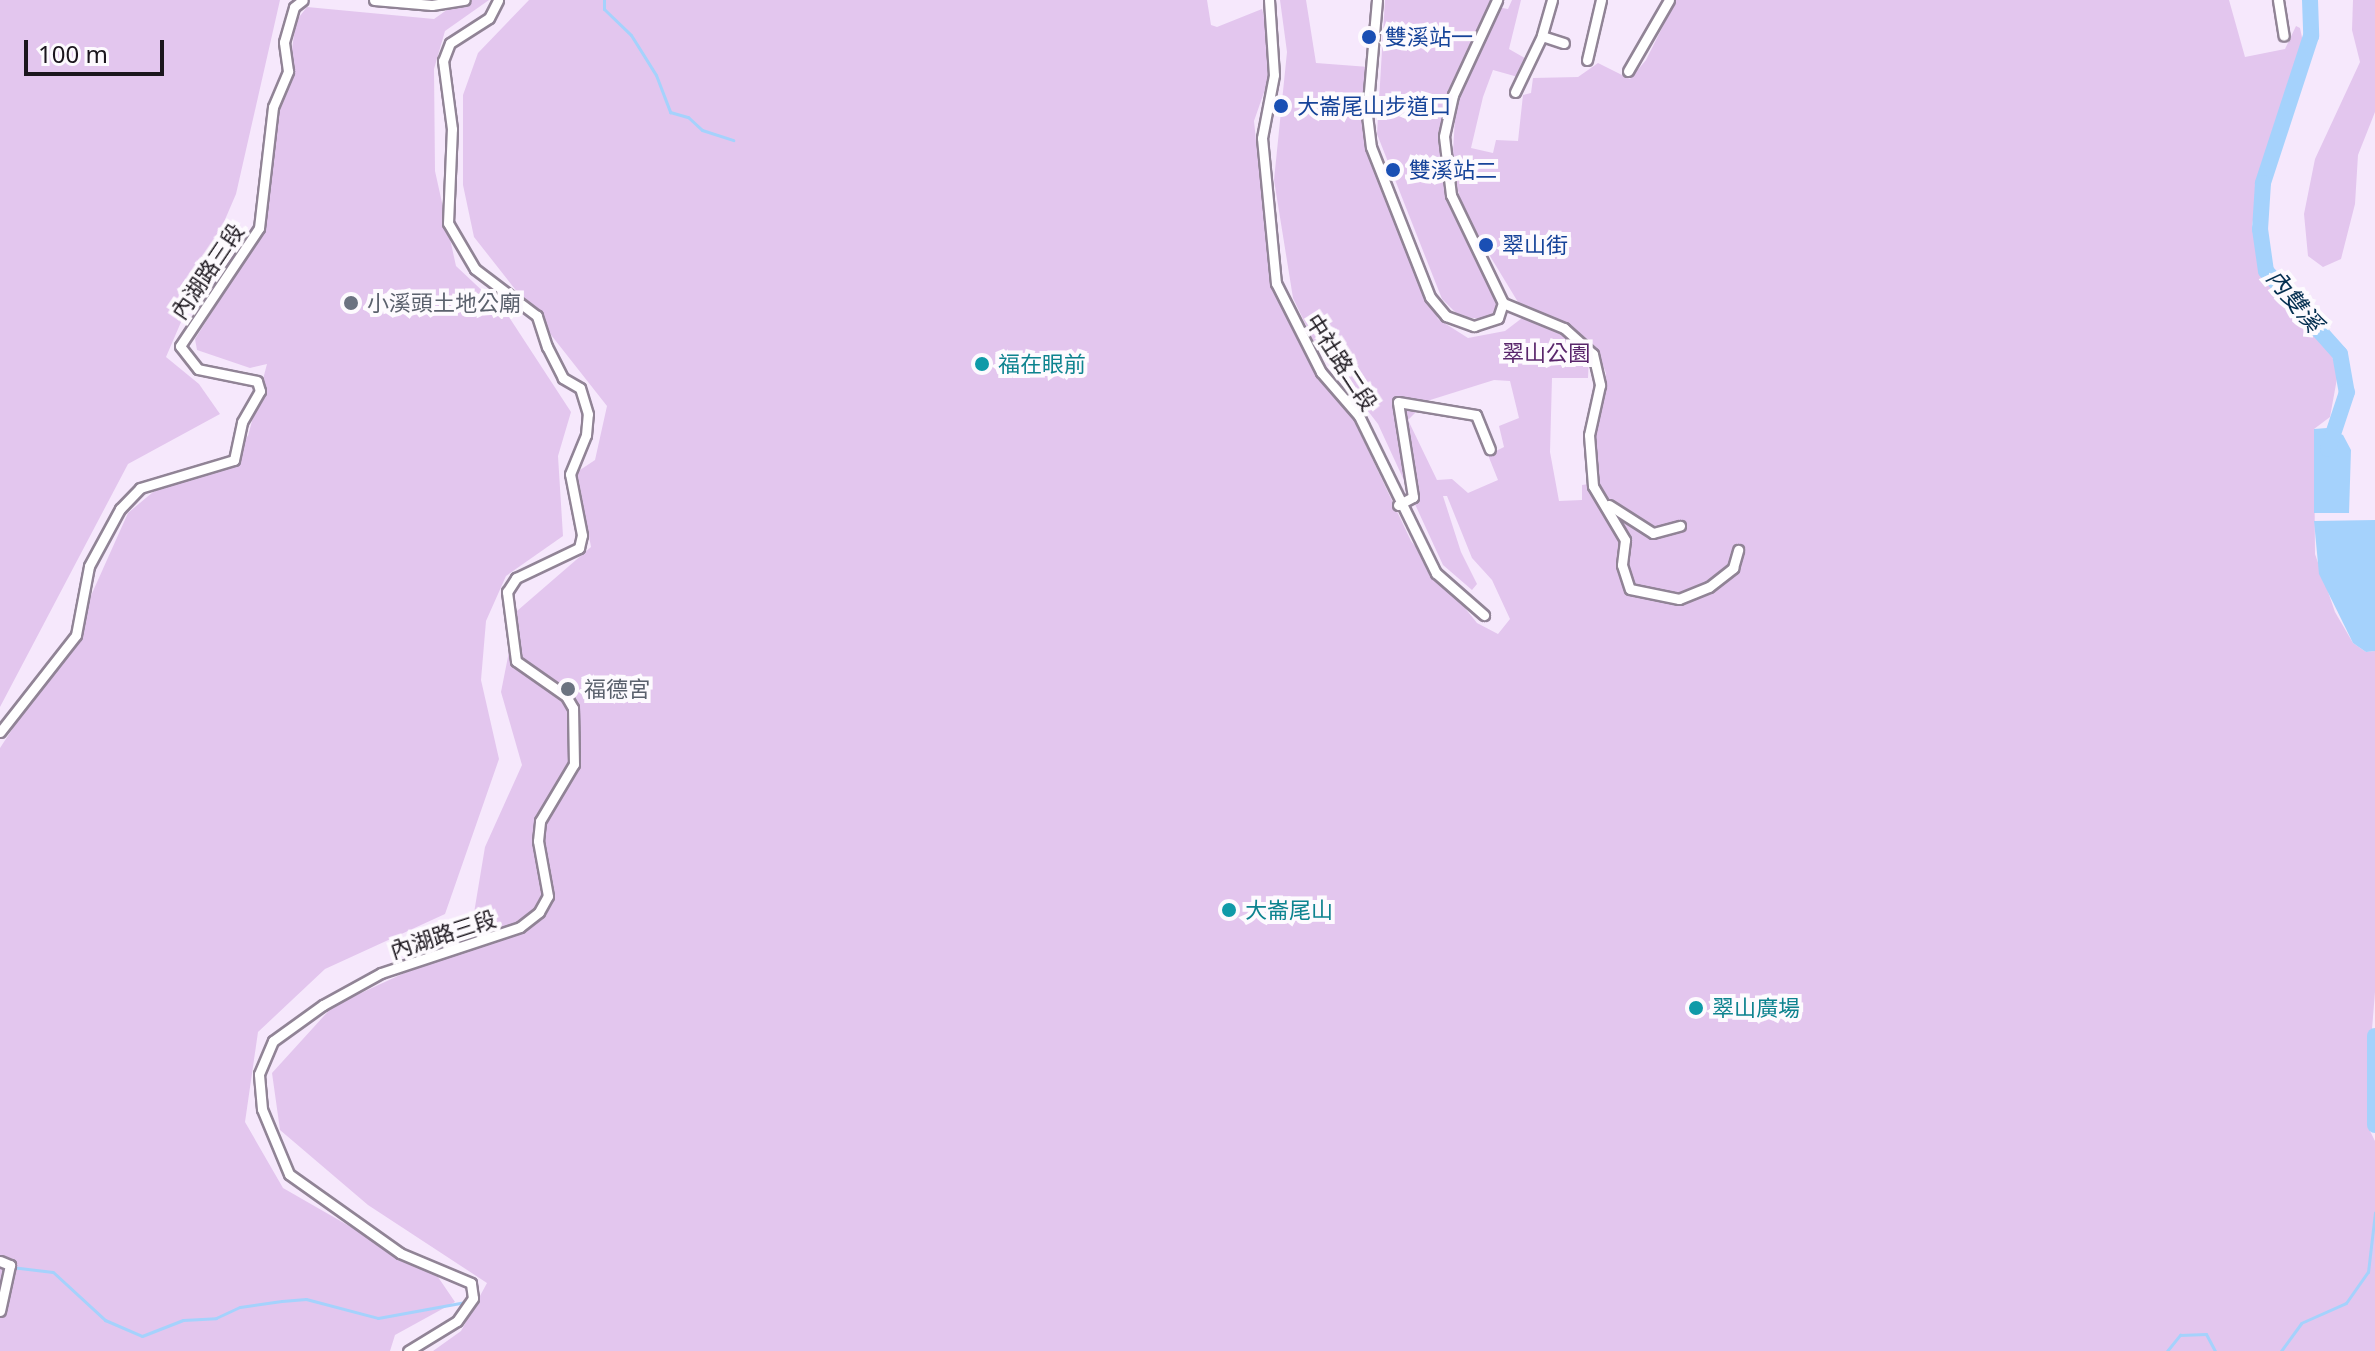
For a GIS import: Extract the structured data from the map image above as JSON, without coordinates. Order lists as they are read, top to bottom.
{
  "streets": {
    "street": ["內湖路三段", "中社路二段"]
  },
  "water": ["內雙溪"],
  "parks": ["翠山公園"],
  "places": [
    "雙溪站一",
    "大崙尾山步道口",
    "雙溪站二",
    "翠山街",
    "小溪頭土地公廟",
    "福在眼前",
    "福德宮",
    "大崙尾山",
    "翠山廣場"
  ],
  "scale_bar": "100 m"
}
